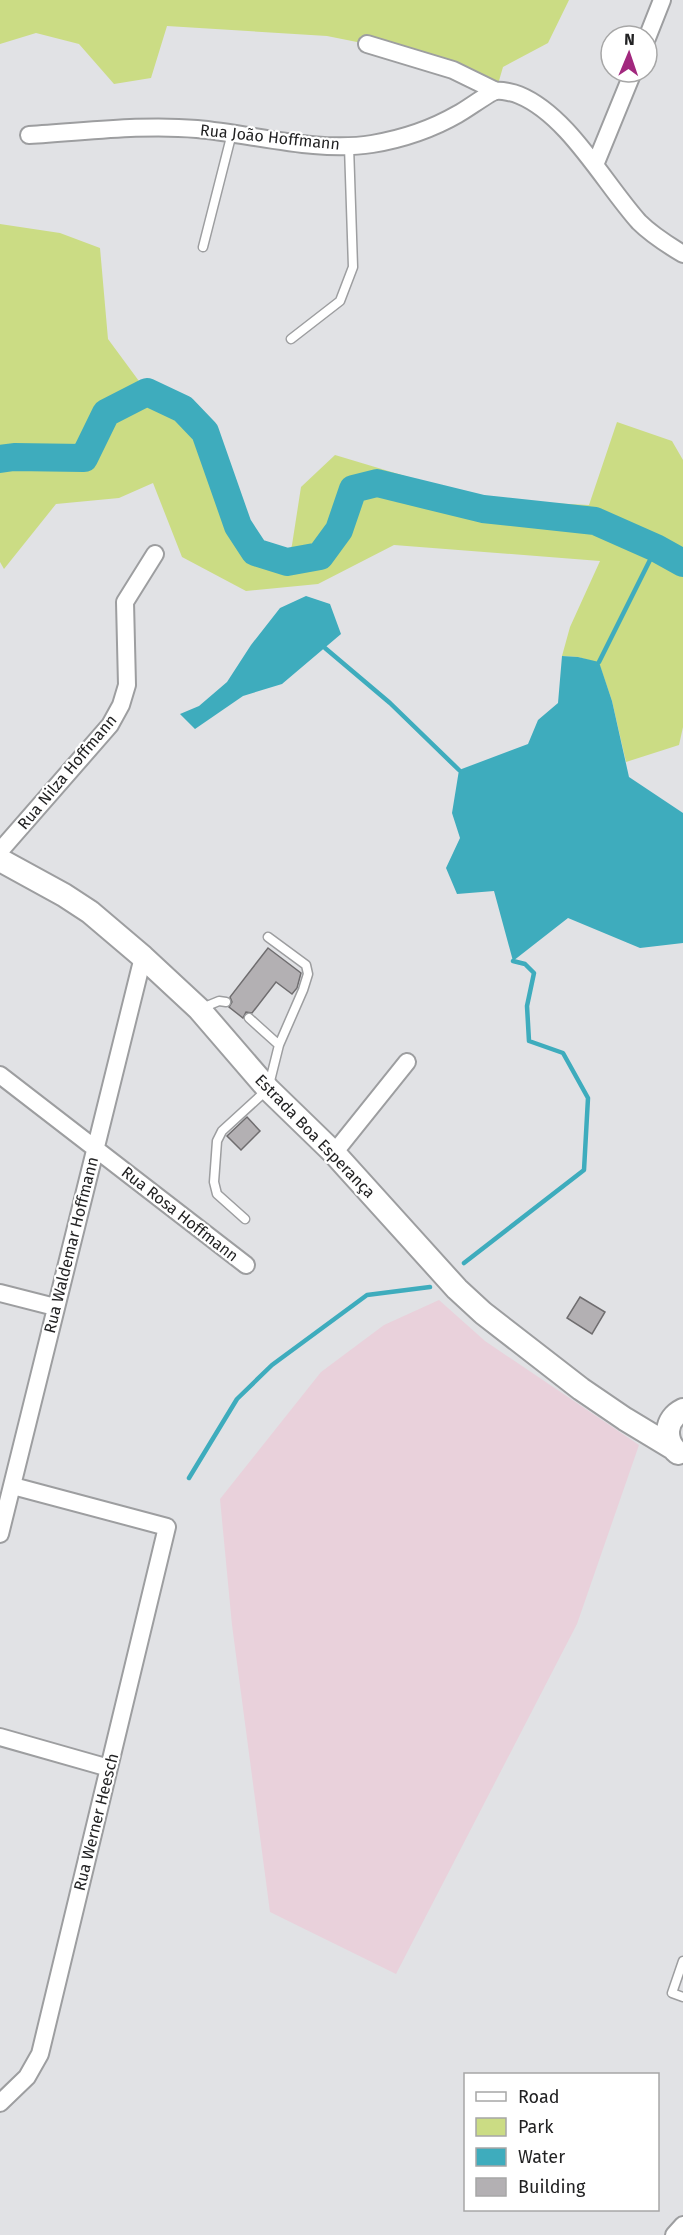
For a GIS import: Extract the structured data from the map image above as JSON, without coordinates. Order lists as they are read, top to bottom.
{
  "streets": {
    "street": [
      "Rua João Hoffmann",
      "Rua Nilza Hoffmann",
      "Estrada Boa Esperança",
      "Rua Rosa Hoffmann",
      "Rua Waldemar Hoffmann",
      "Rua Werner Heesch"
    ]
  },
  "crossings": [
    ["Estrada Boa Esperança", "Rua Waldemar Hoffmann"],
    ["Rua Rosa Hoffmann", "Rua Waldemar Hoffmann"],
    ["Rua Waldemar Hoffmann", "Rua Werner Heesch"]
  ],
  "legend": [
    "Road",
    "Park",
    "Water",
    "Building"
  ],
  "north": "top"
}
